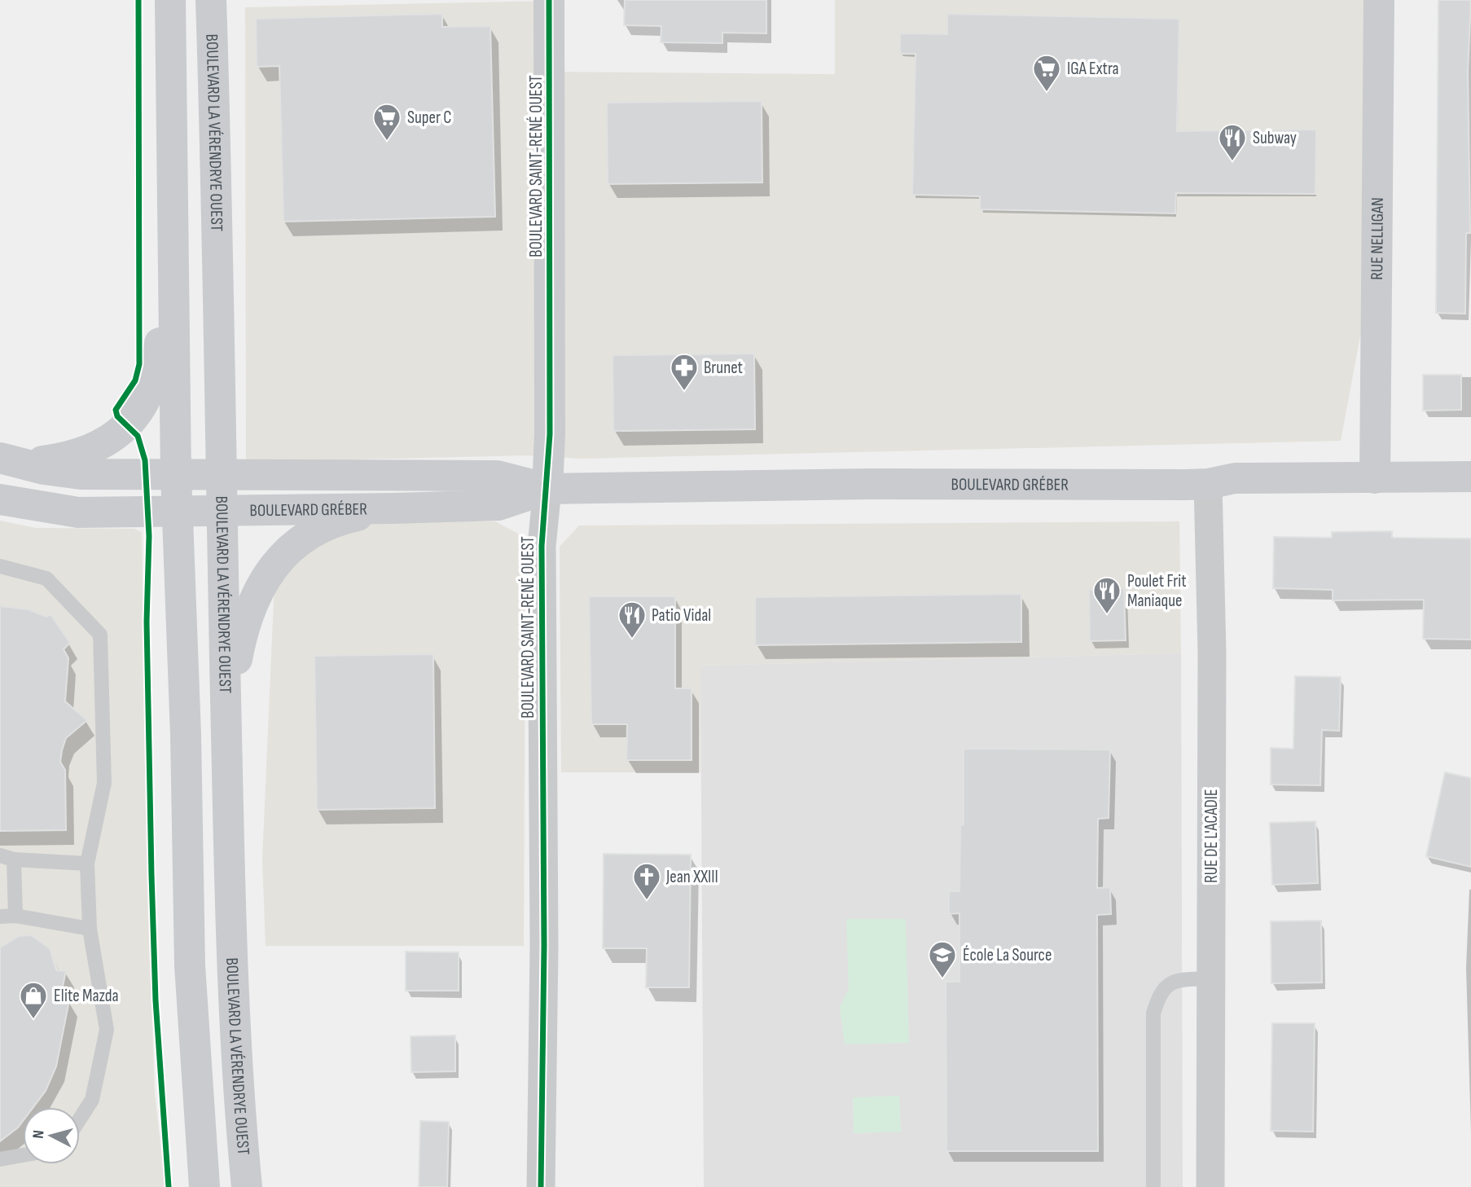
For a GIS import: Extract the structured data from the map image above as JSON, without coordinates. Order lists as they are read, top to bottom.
{
  "streets": {
    "main road": [
      "BOULEVARD LA VÉRENDRYE OUEST",
      "BOULEVARD SAINT-RENÉ OUEST",
      "RUE NELLIGAN",
      "BOULEVARD GRÉBER"
    ],
    "street": ["RUE DE L'ACADIE"]
  },
  "crossings": [
    ["BOULEVARD LA VÉRENDRYE OUEST", "BOULEVARD GRÉBER"],
    ["BOULEVARD SAINT-RENÉ OUEST", "BOULEVARD GRÉBER"],
    ["RUE NELLIGAN", "BOULEVARD GRÉBER"],
    ["BOULEVARD GRÉBER", "RUE DE L'ACADIE"]
  ],
  "places": {
    "supermarket": ["IGA Extra", "Super C"],
    "restaurant": ["Subway", "Poulet Frit Maniaque", "Patio Vidal"],
    "pharmacy": ["Brunet"],
    "church": ["Jean XXIII"],
    "school or university": ["École La Source"],
    "shop": ["Elite Mazda"]
  },
  "north": "left"
}
